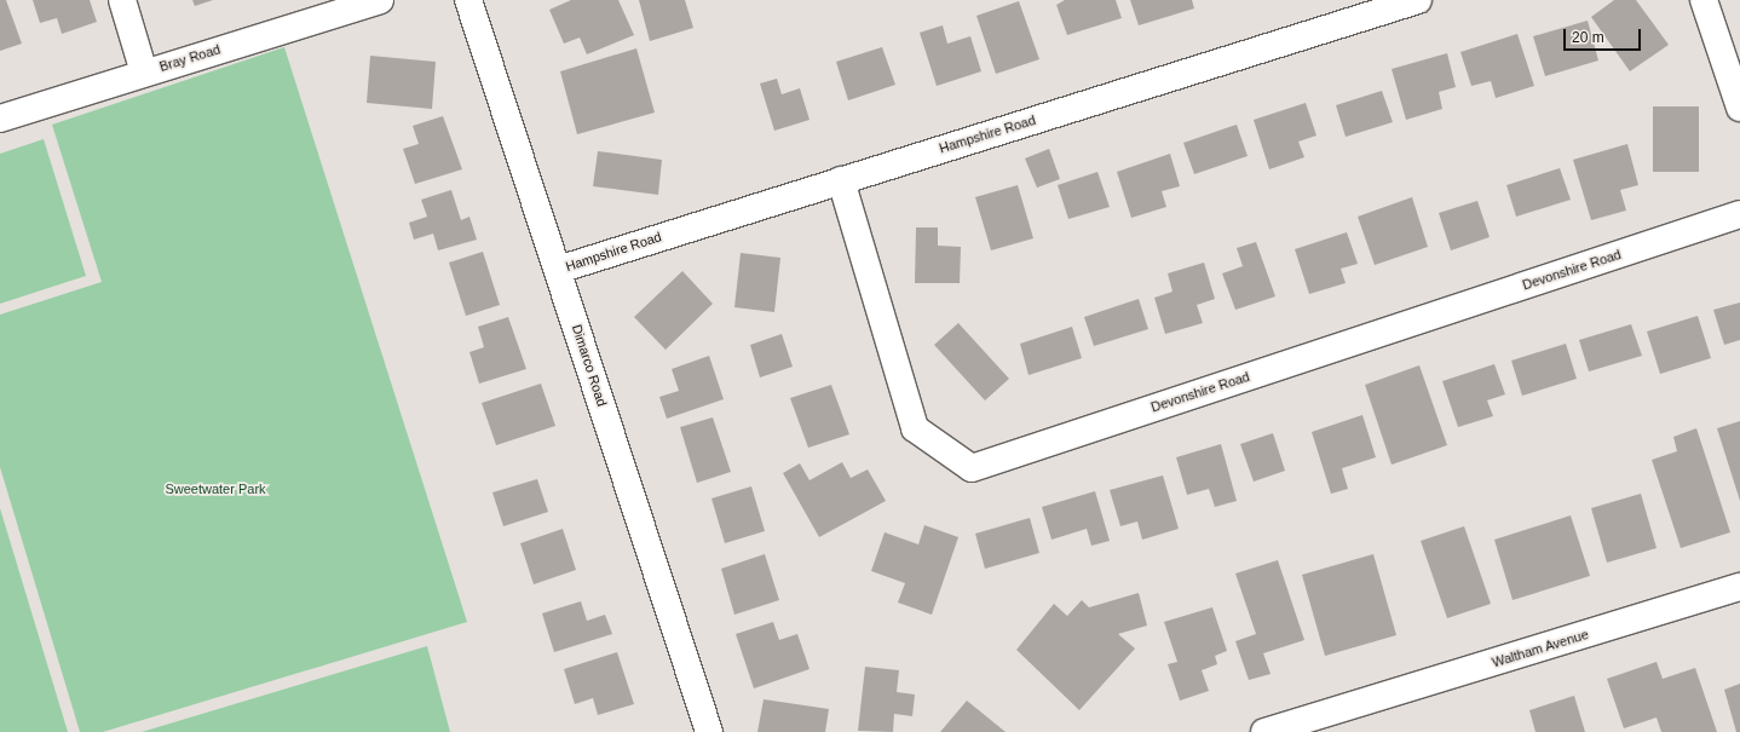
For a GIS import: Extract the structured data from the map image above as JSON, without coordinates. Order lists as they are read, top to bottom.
{
  "streets": {
    "street": [
      "Bray Road",
      "Hampshire Road",
      "Devonshire Road",
      "Dimarco Road",
      "Waltham Avenue"
    ]
  },
  "crossings": [
    ["Hampshire Road", "Devonshire Road"],
    ["Hampshire Road", "Dimarco Road"]
  ],
  "parks": ["Sweetwater Park"],
  "scale_bar": "20 m"
}
